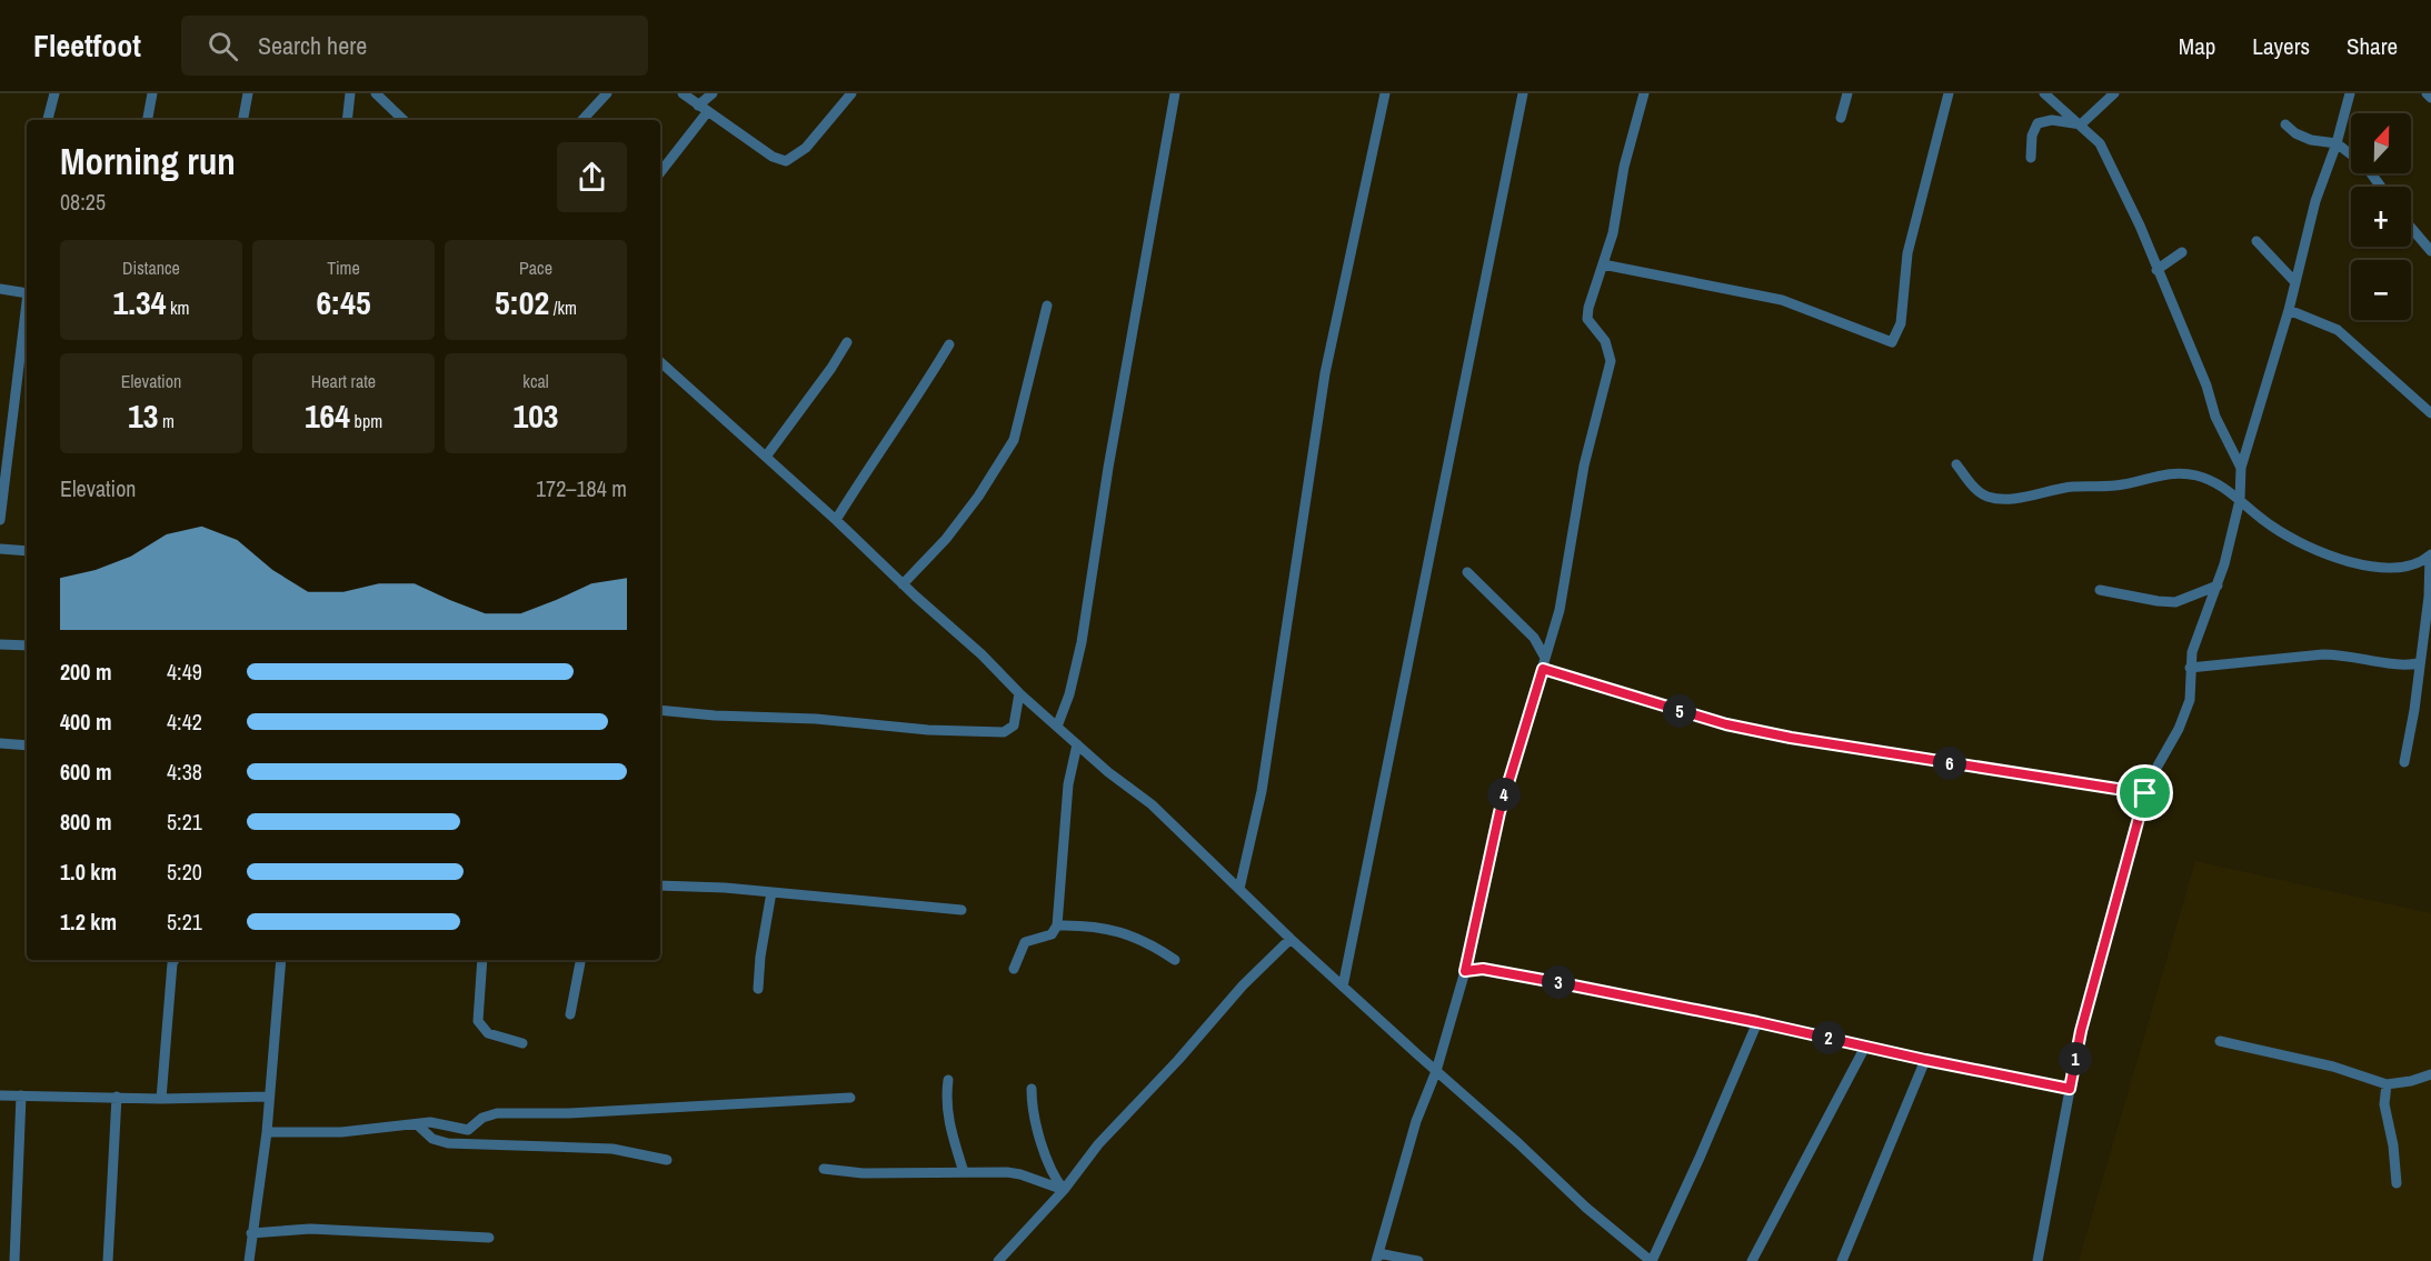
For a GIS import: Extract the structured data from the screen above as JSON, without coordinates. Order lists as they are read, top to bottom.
{
  "north": "top",
  "page": {
    "header": "Fleetfoot",
    "search": "Search here",
    "nav": ["Map", "Layers", "Share"],
    "map_buttons": ["+", "−"],
    "heading": ["Morning run", "08:25"],
    "stats": [
      ["Distance", "1.34 km"],
      ["Time", "6:45"],
      ["Pace", "5:02 /km"],
      ["Elevation", "13 m"],
      ["Heart rate", "164 bpm"],
      ["kcal", "103"]
    ],
    "chart": ["Elevation", "172–184 m"],
    "list": [
      {
        "name": "200 m",
        "note": "4:49"
      },
      {
        "name": "400 m",
        "note": "4:42"
      },
      {
        "name": "600 m",
        "note": "4:38"
      },
      {
        "name": "800 m",
        "note": "5:21"
      },
      {
        "name": "1.0 km",
        "note": "5:20"
      },
      {
        "name": "1.2 km",
        "note": "5:21"
      }
    ],
    "pins": [
      "5",
      "6",
      "4",
      "3",
      "2",
      "1"
    ]
  }
}
